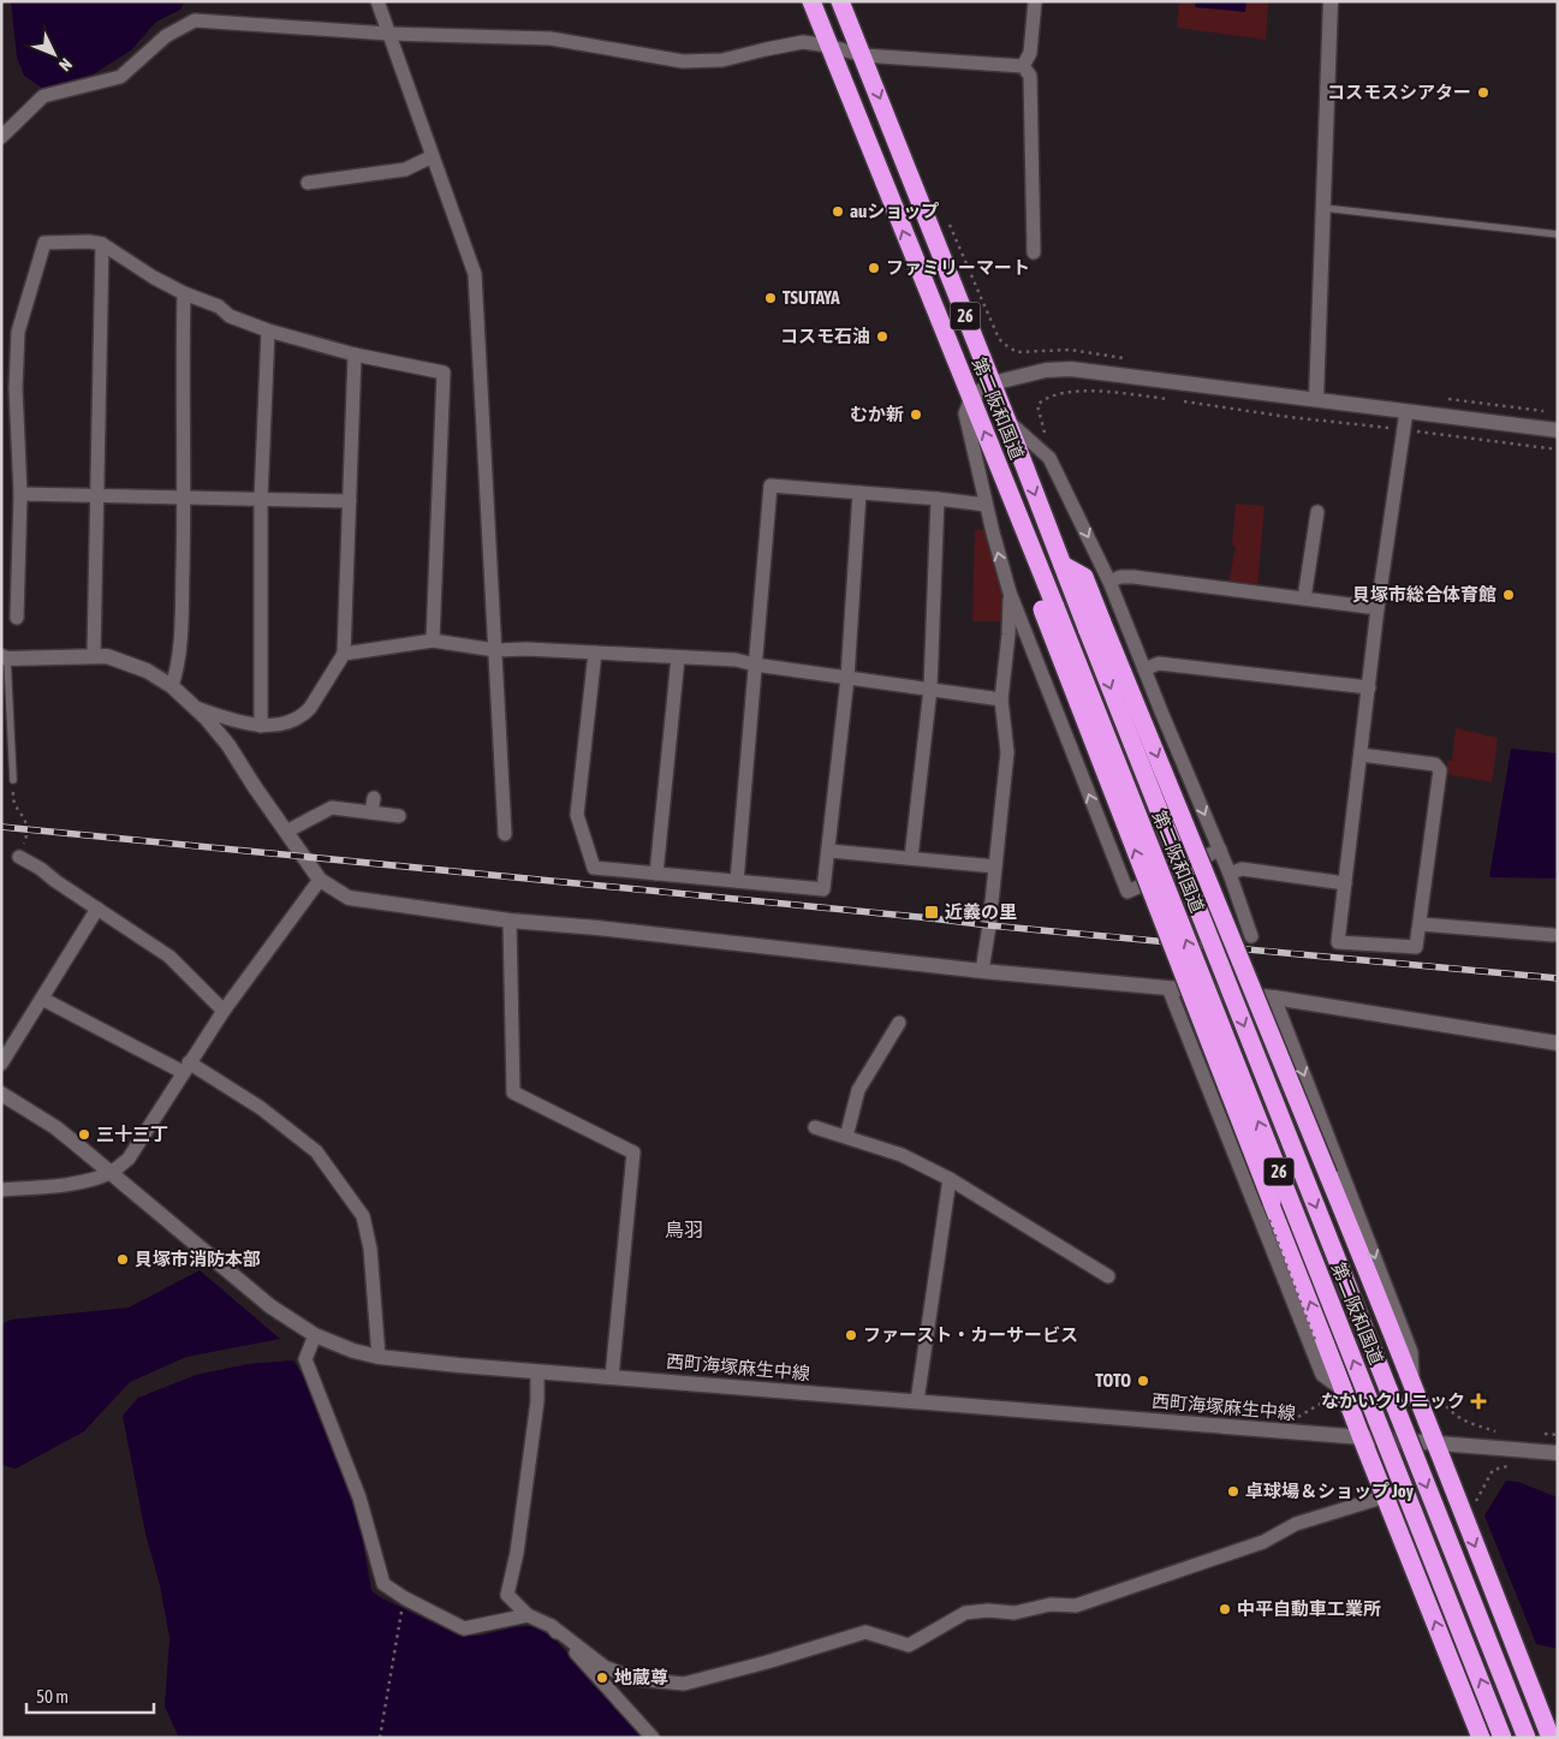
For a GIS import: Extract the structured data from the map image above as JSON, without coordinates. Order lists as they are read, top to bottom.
{
  "streets": {
    "highway": ["26", "第二阪和国道"],
    "street": ["西町海塚麻生中線"]
  },
  "districts": ["鳥羽"],
  "places": {
    "other": [
      "コスモスシアター",
      "auショップ",
      "ファミリーマート",
      "TSUTAYA",
      "コスモ石油",
      "むか新",
      "貝塚市総合体育館",
      "三十三丁",
      "貝塚市消防本部",
      "ファースト・カーサービス",
      "TOTO",
      "卓球場＆ショップ Joy",
      "中平自動車工業所",
      "地蔵尊"
    ],
    "transit": ["近義の里"],
    "health": ["なかいクリニック"]
  },
  "scale_bar": "50 m",
  "north": "bottom right"
}
